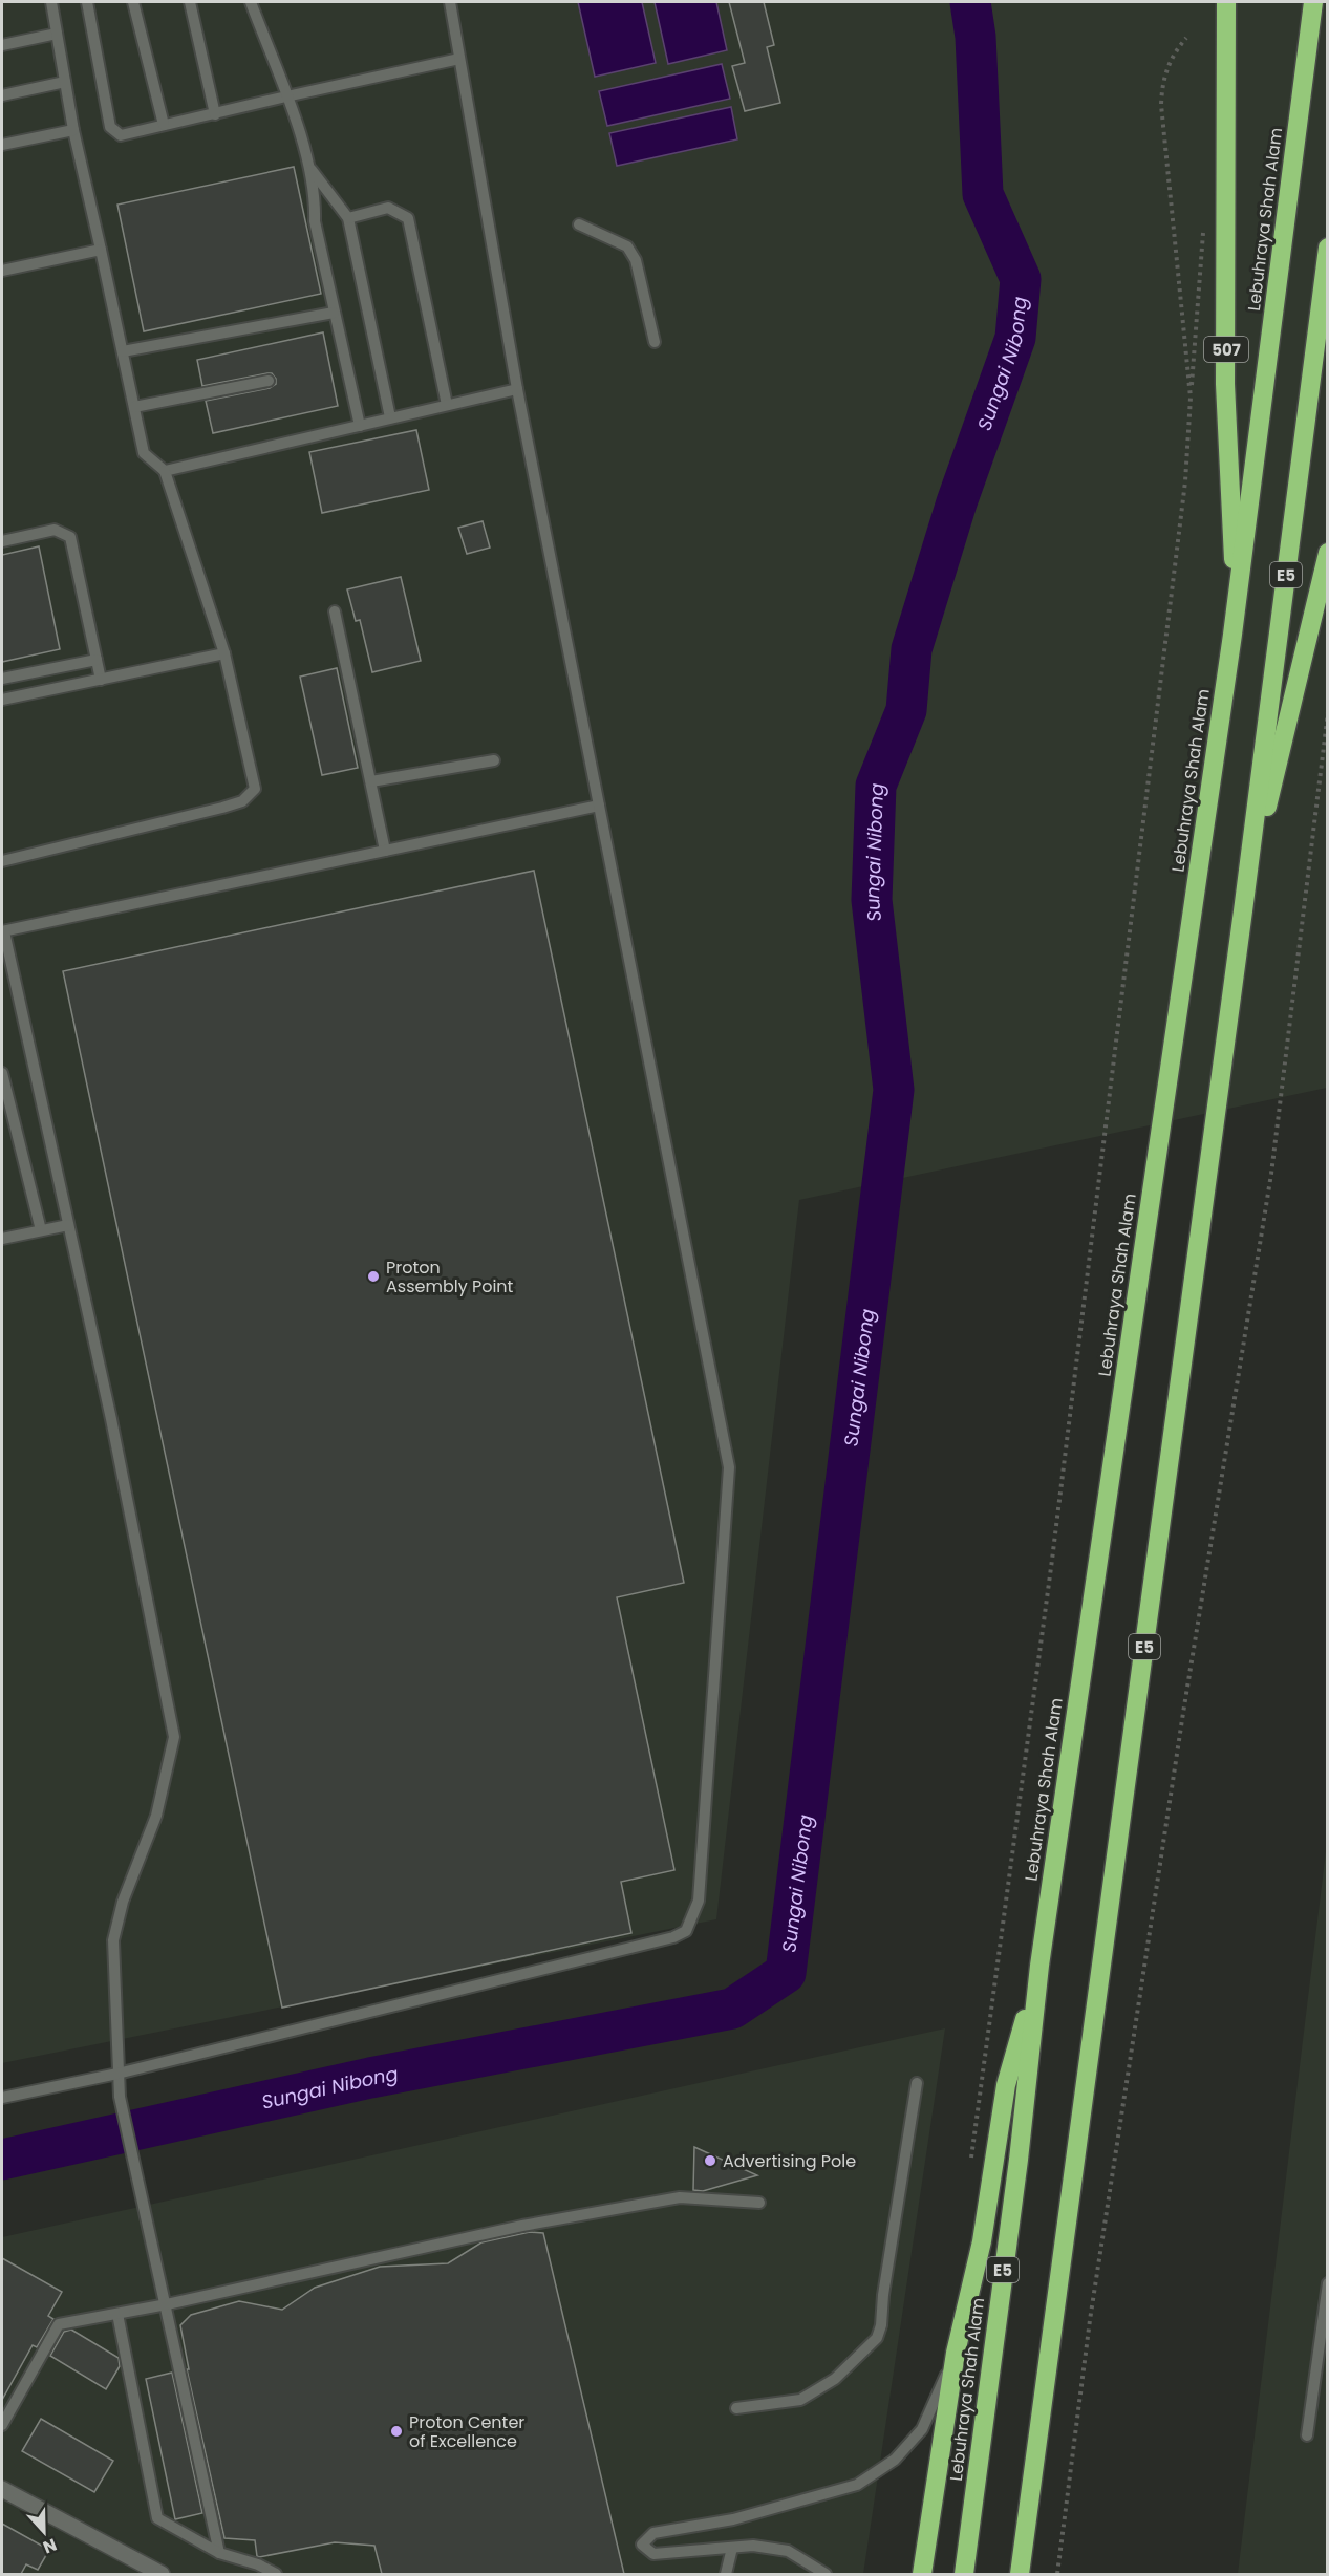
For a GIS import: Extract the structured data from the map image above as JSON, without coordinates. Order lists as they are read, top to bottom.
{
  "streets": {
    "highway": ["Lebuhraya Shah Alam", "507", "E5"]
  },
  "crossings": [
    ["Lebuhraya Shah Alam", "507"]
  ],
  "water": ["Sungai Nibong"],
  "places": ["Proton Assembly Point", "Advertising Pole", "Proton Center of Excellence"],
  "north": "bottom"
}
